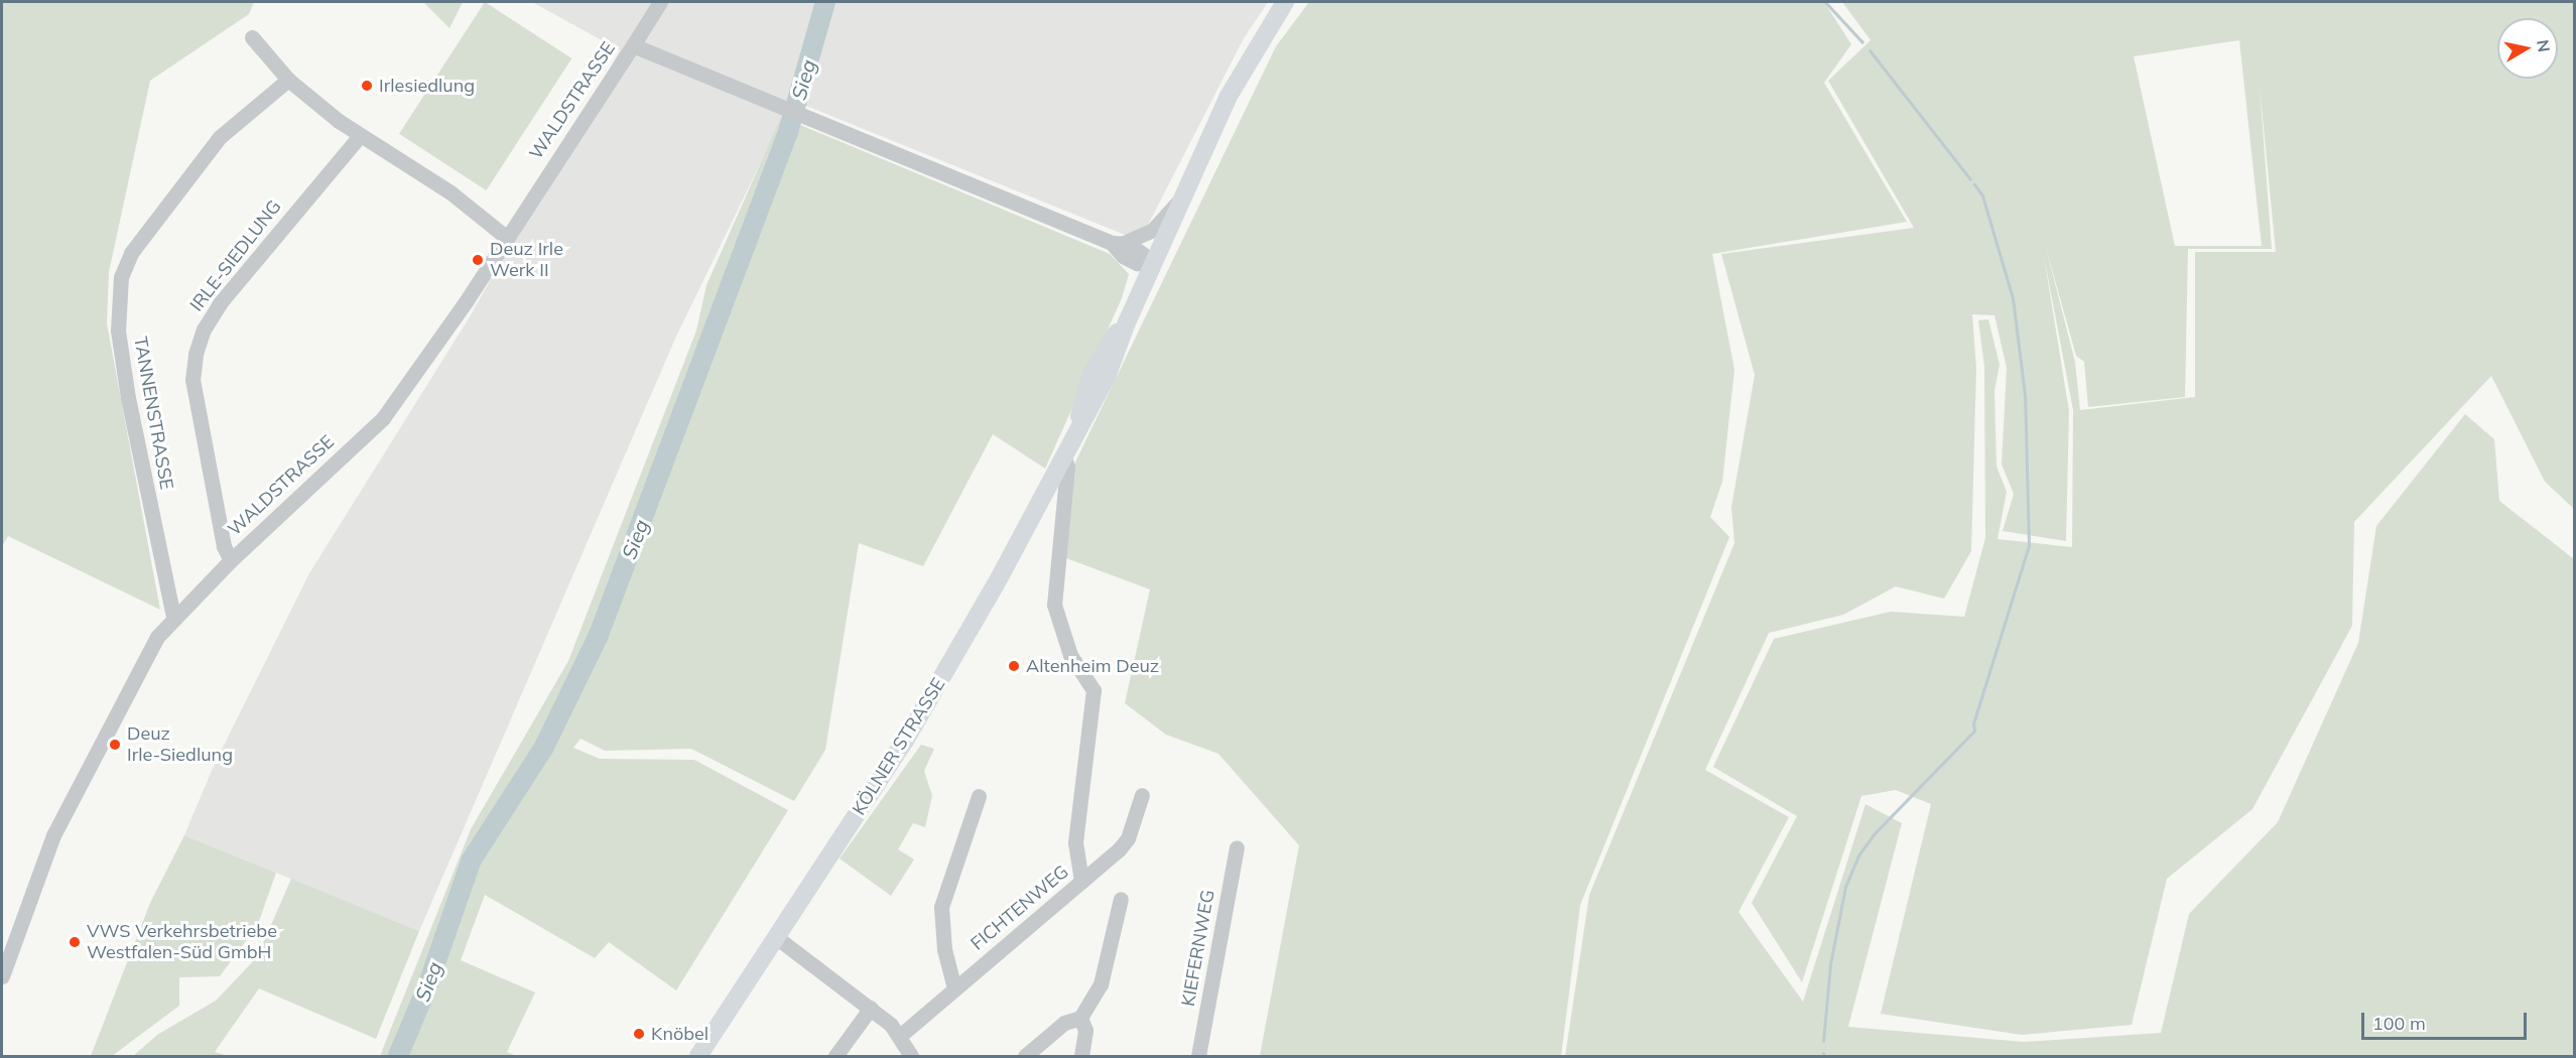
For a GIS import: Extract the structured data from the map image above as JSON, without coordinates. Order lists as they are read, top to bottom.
{
  "streets": {
    "main road": ["KÖLNER STRASSE"],
    "street": [
      "WALDSTRASSE",
      "IRLE-SIEDLUNG",
      "TANNENSTRASSE",
      "FICHTENWEG",
      "KIEFERNWEG"
    ]
  },
  "crossings": [
    ["WALDSTRASSE", "IRLE-SIEDLUNG"],
    ["WALDSTRASSE", "TANNENSTRASSE"],
    ["WALDSTRASSE", "KÖLNER STRASSE"]
  ],
  "water": ["Sieg"],
  "places": [
    "Irlesiedlung",
    "Deuz Irle Werk II",
    "Altenheim Deuz",
    "Deuz Irle-Siedlung",
    "VWS Verkehrsbetriebe Westfalen-Süd GmbH",
    "Knöbel"
  ],
  "scale_bar": "100 m",
  "north": "right"
}
